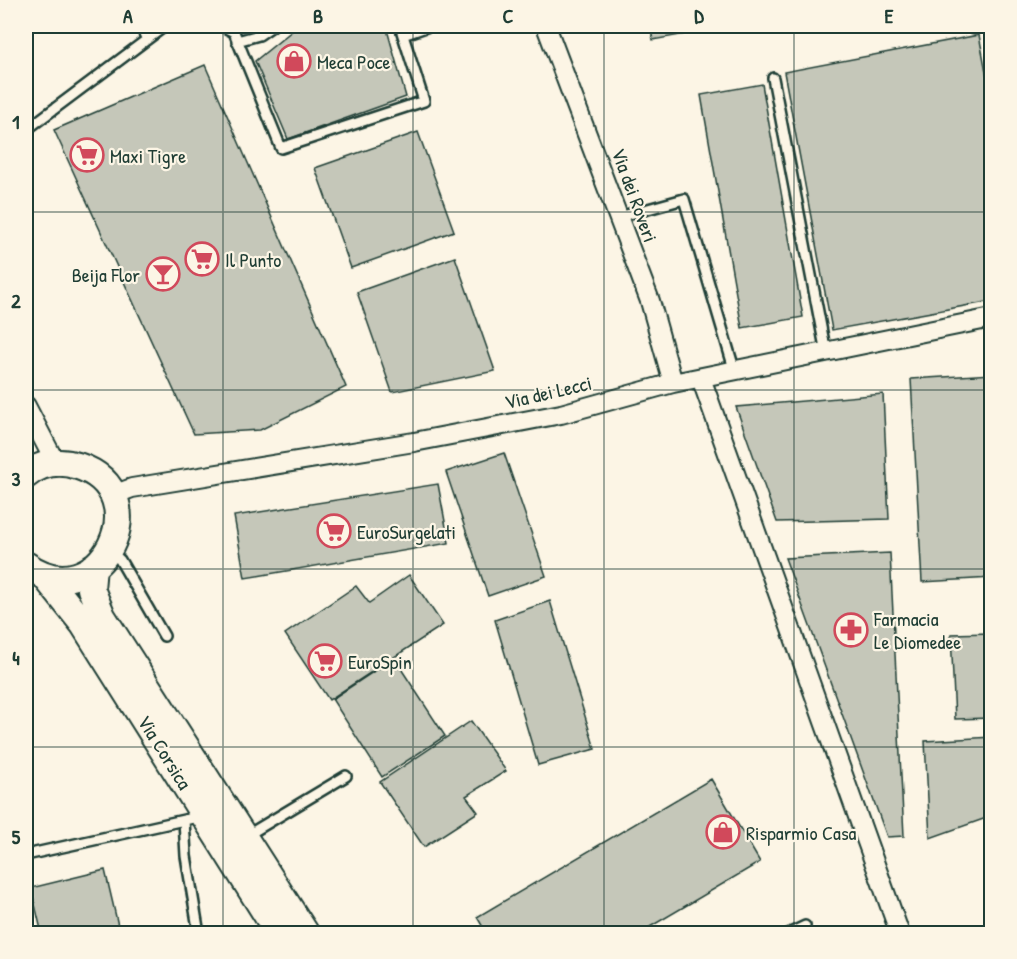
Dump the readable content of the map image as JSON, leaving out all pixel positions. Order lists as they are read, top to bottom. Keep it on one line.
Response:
{"streets":{"main road":["Via Corsica"],"street":["Via dei Roveri","Via dei Lecci"]},"crossings":[["Via dei Roveri","Via dei Lecci"],["Via dei Lecci","Via Corsica"]],"places":{"shop":["Meca Poce","Risparmio Casa"],"supermarket":["Maxi Tigre","Il Punto","EuroSurgelati","EuroSpin"],"bar":["Beija Flor"],"pharmacy":["Farmacia Le Diomedee"]},"grid":{"columns":["A","B","C","D","E"],"rows":["1","2","3","4","5"]}}
